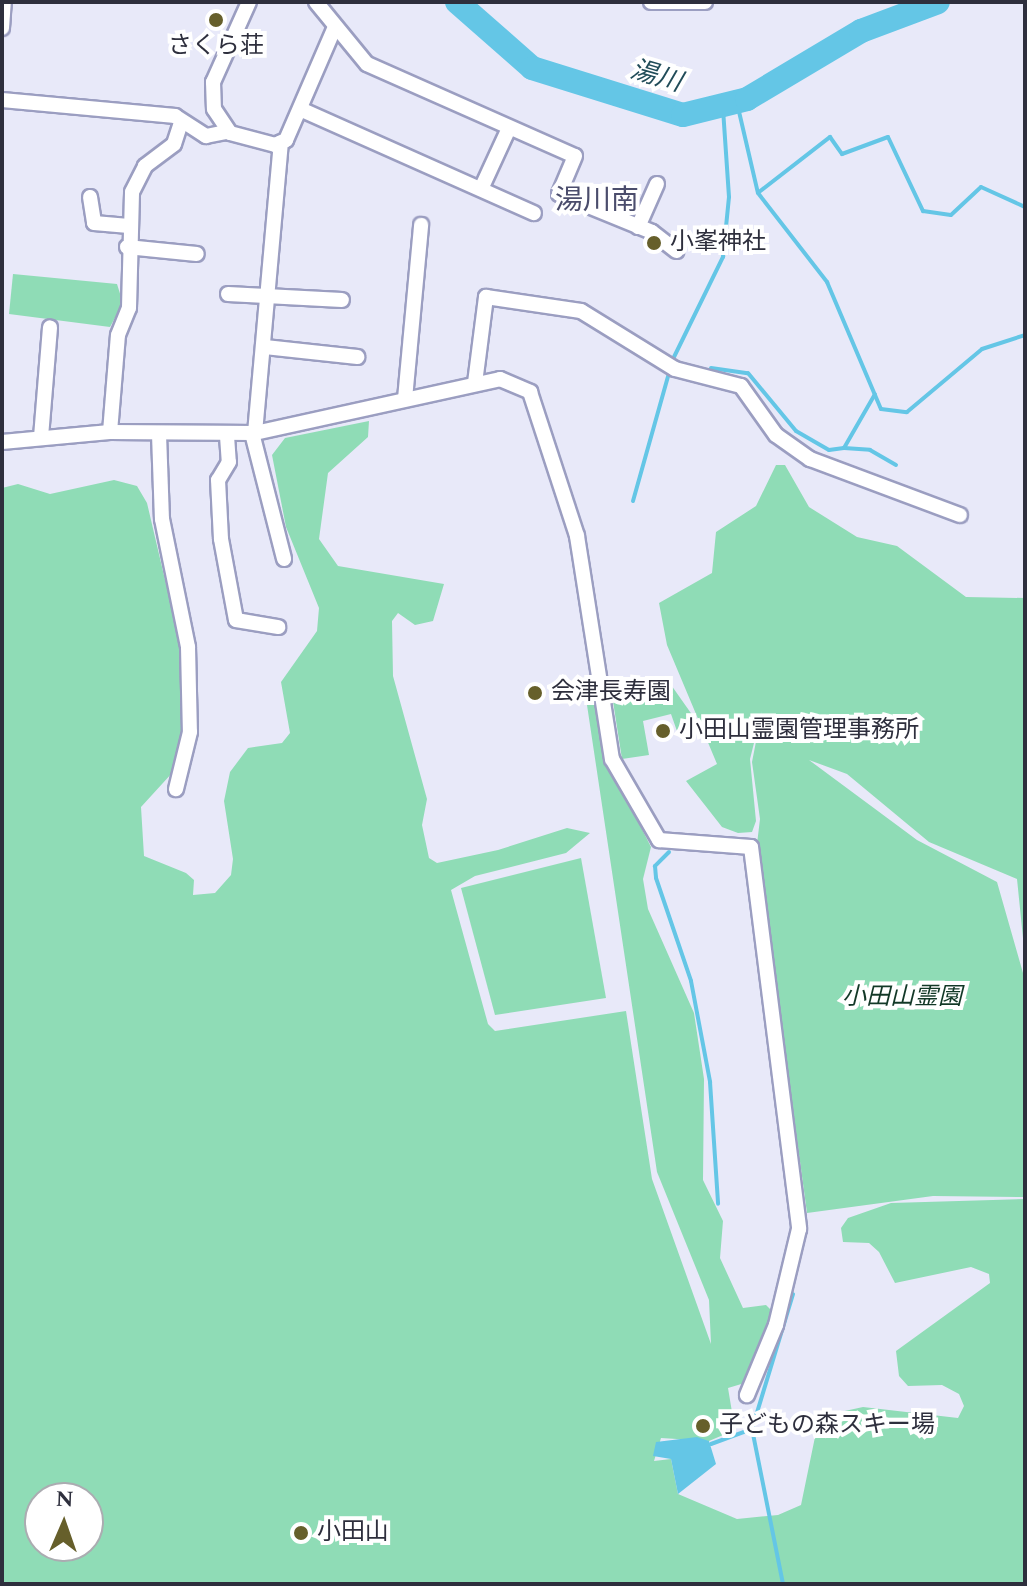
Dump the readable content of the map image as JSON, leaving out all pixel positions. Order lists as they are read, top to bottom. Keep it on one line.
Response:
{"districts":["湯川南"],"water":["湯川"],"parks":["小田山霊園"],"places":["さくら荘","小峯神社","会津長寿園","小田山霊園管理事務所","子どもの森スキー場","小田山"],"north":"top"}
